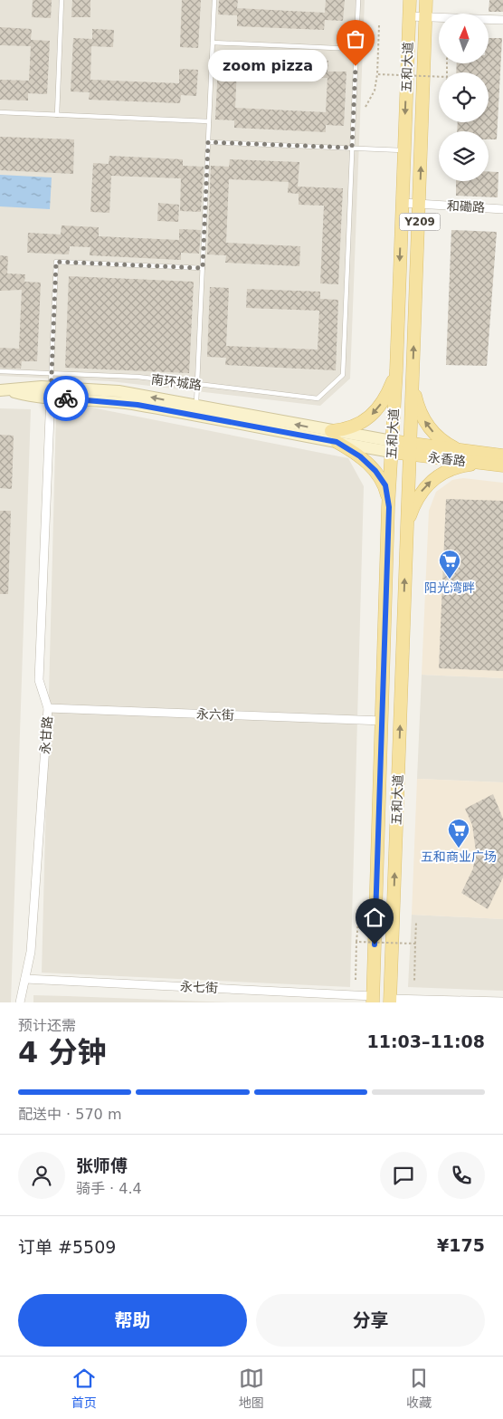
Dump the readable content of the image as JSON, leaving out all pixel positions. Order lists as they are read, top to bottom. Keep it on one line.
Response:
{"streets":{"main road":["五和大道","Y209","永香路"],"street":["和磡路","永六街","永甘路","永七街"],"lane":["南环城路"]},"crossings":[["五和大道","和磡路"],["五和大道","永香路"],["五和大道","永六街"],["五和大道","永七街"],["永六街","永甘路"],["永甘路","永七街"]],"places":{"other":["zoom pizza"],"supermarket":["阳光湾畔","五和商业广场"]},"north":"top","page":{"bubble":"zoom pizza","heading":["4 分钟","预计还需","11:03–11:08"],"panel":["张师傅","骑手 · 4.4","订单 #5509","¥175"],"bar":"配送中 · 570 m","buttons":["帮助","分享"],"tabs":["首页","地图","收藏"]}}
